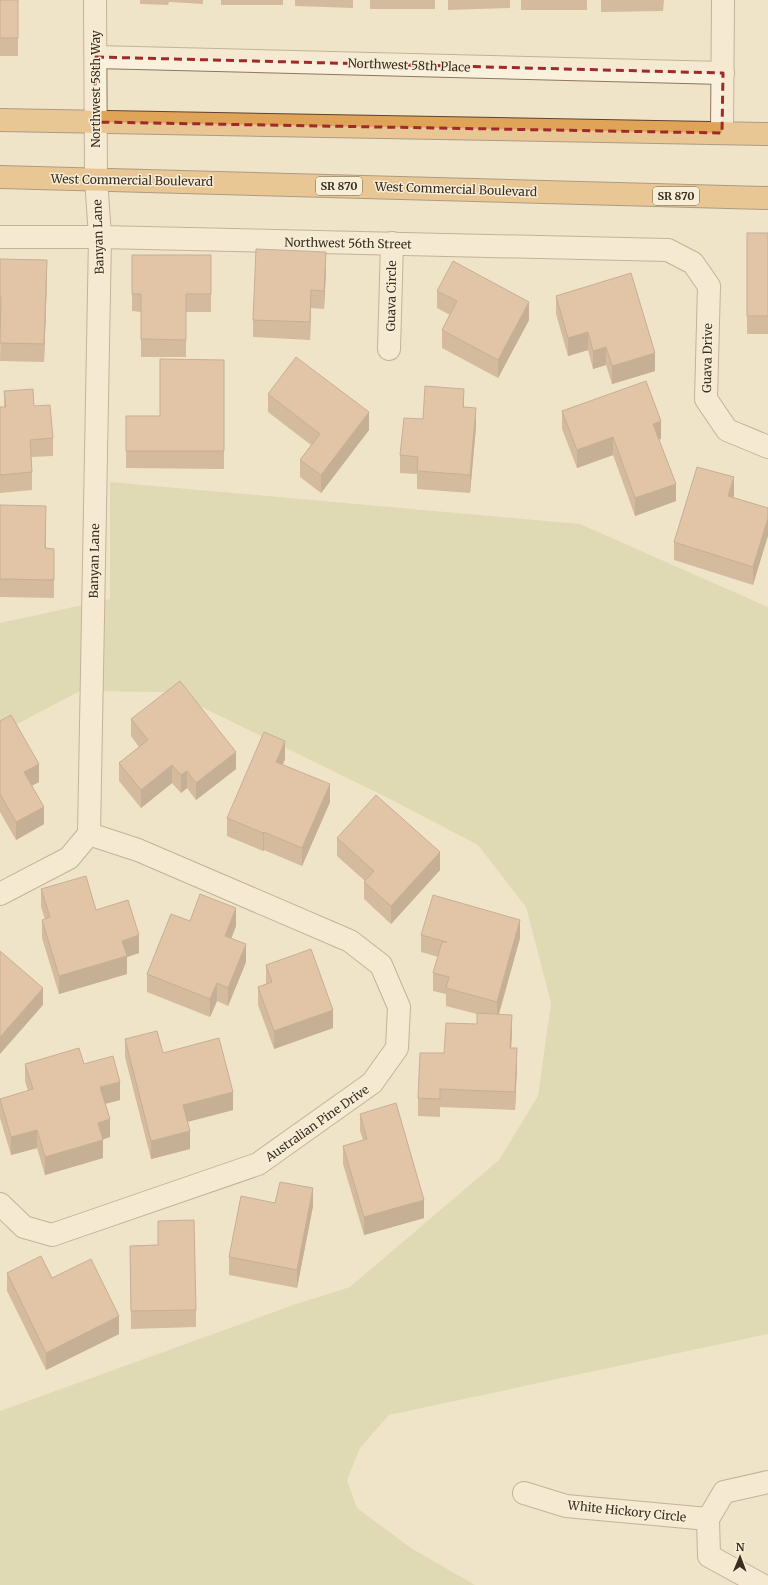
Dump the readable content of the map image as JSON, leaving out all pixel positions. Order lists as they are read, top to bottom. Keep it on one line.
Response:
{"streets":{"highway":["West Commercial Boulevard","SR 870"],"street":["Northwest 58th Place","Northwest 58th Way","Banyan Lane","Northwest 56th Street","Guava Circle","Guava Drive","Australian Pine Drive","White Hickory Circle"]},"crossings":[["Northwest 58th Place","Northwest 58th Way"],["Northwest 58th Way","West Commercial Boulevard"],["Northwest 58th Way","Banyan Lane"],["West Commercial Boulevard","Banyan Lane"],["Banyan Lane","Northwest 56th Street"],["Banyan Lane","Australian Pine Drive"],["Northwest 56th Street","Guava Circle"],["Northwest 56th Street","Guava Drive"]],"north":"top"}
